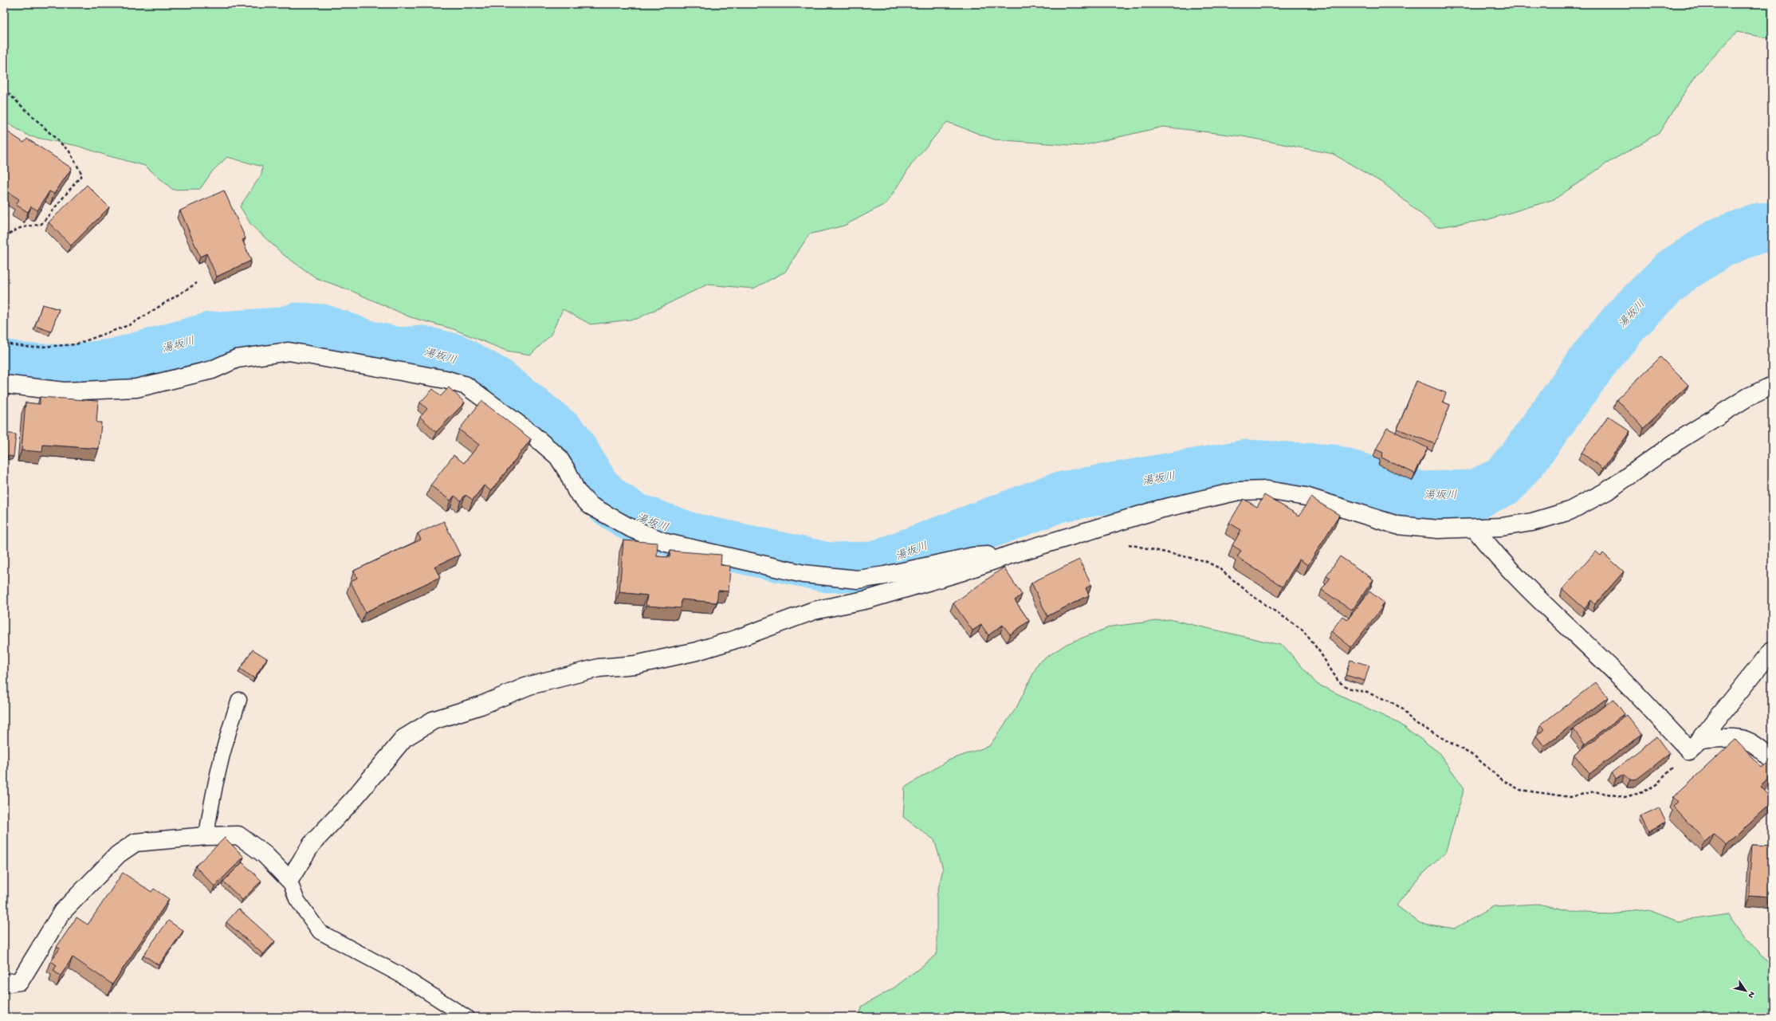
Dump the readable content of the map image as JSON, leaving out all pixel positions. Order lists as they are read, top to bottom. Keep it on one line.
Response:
{"water":["湯坂川"],"north":"bottom right"}
